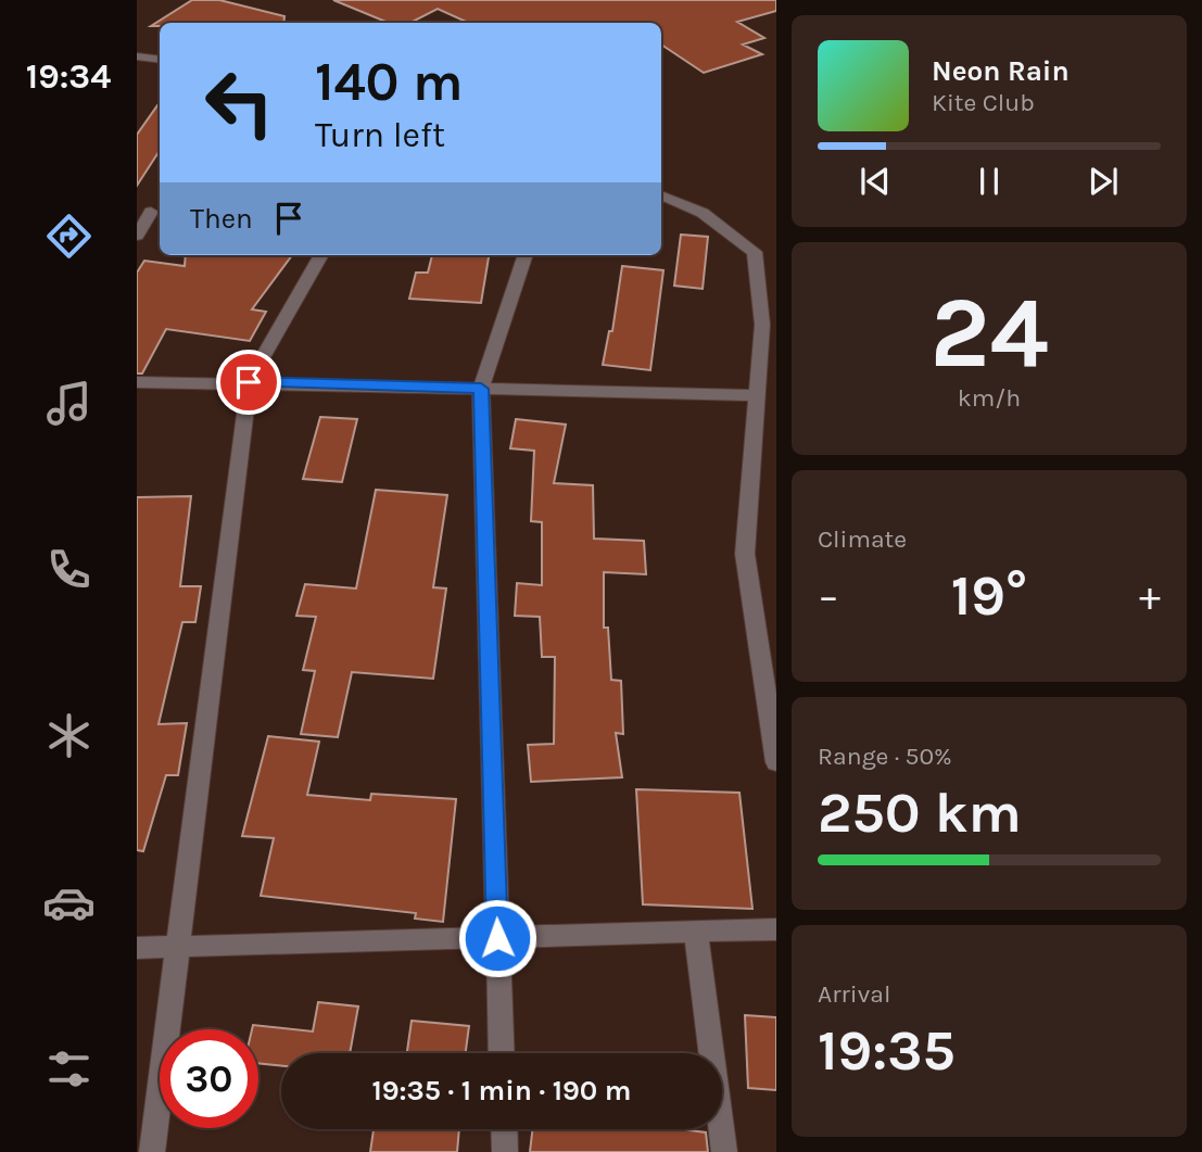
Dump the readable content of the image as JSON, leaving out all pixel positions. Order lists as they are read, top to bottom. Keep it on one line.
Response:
{"page":{"tabs":"19:34","turn":["140 m","Turn left"],"song":["Neon Rain","Kite Club"],"then":"Then","tile":[["24","km/h"],"Climate",["Range · 50%","250 km"],["Arrival","19:35"]],"heat":["−","19°","+"],"limit":"30","trip":"19:35 · 1 min · 190 m"}}
